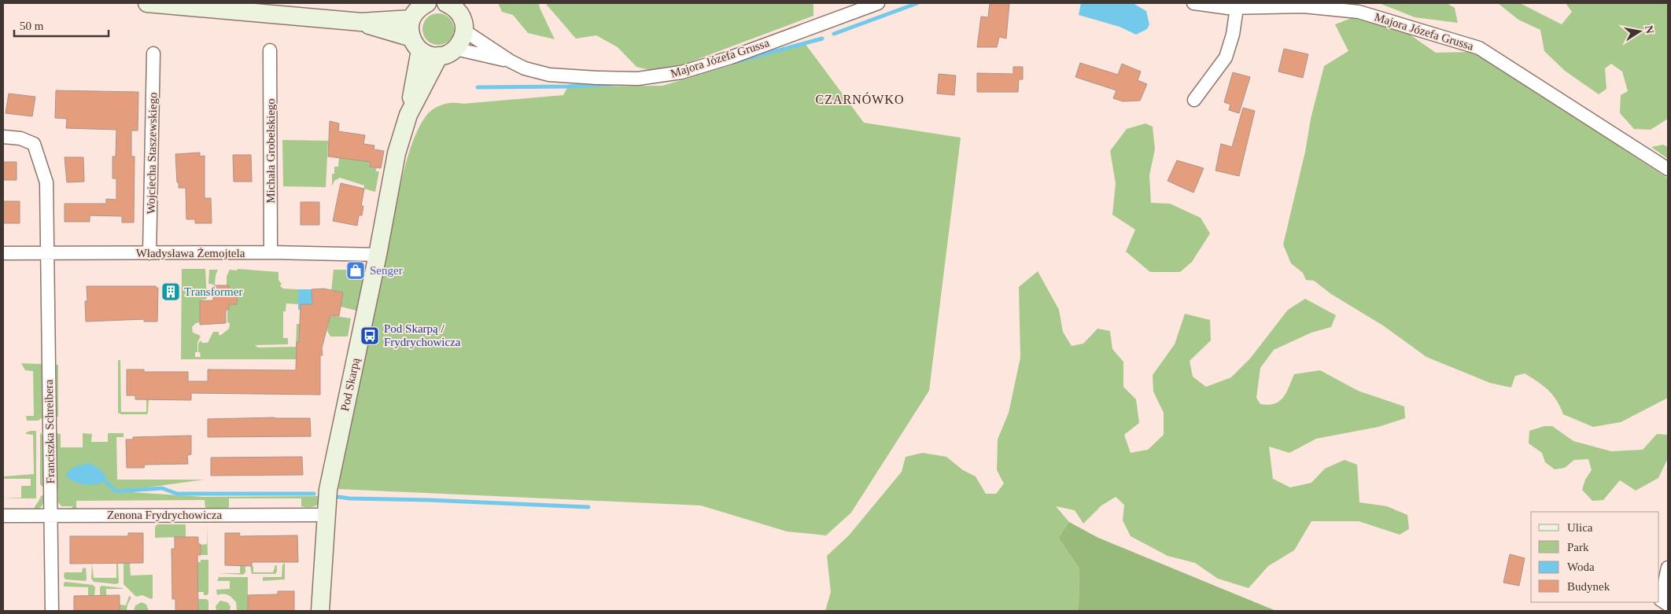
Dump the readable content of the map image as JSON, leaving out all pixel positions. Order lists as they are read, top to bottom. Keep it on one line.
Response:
{"streets":{"street":["Majora Józefa Grussa","Michała Grobelskiego","Wojciecha Staszewskiego","Władysława Żemojtela","Pod Skarpą","Franciszka Schreibera","Zenona Frydrychowicza"]},"crossings":[["Michała Grobelskiego","Władysława Żemojtela"],["Wojciecha Staszewskiego","Władysława Żemojtela"],["Władysława Żemojtela","Pod Skarpą"],["Władysława Żemojtela","Franciszka Schreibera"],["Pod Skarpą","Zenona Frydrychowicza"],["Franciszka Schreibera","Zenona Frydrychowicza"]],"districts":["CZARNÓWKO"],"places":{"shop":["Senger"],"building":["Transformer"],"bus stop":["Pod Skarpą / Frydrychowicza"]},"legend":["Ulica","Park","Woda","Budynek"],"scale_bar":"50 m","north":"right"}
